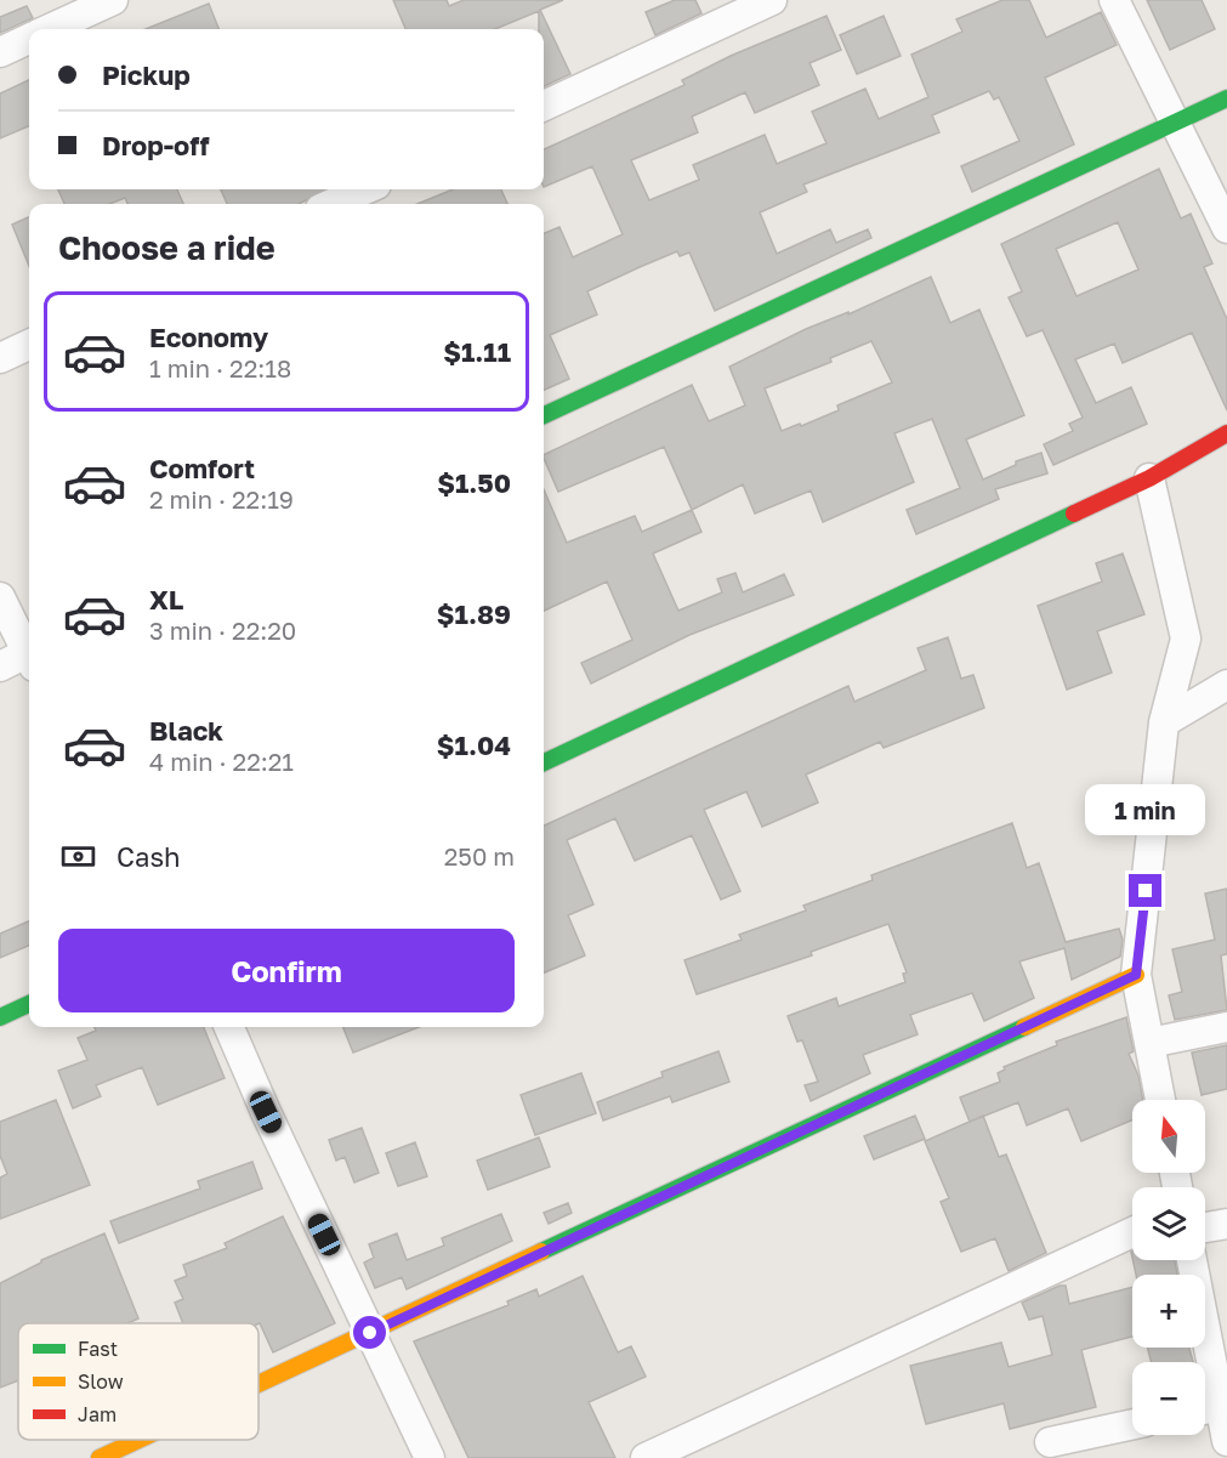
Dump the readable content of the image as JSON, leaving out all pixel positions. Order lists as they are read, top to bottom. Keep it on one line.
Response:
{"legend":["Fast","Slow","Jam"],"north":"top","page":{"banner":["Pickup","Drop-off"],"heading":"Choose a ride","list":[{"name":"Economy","note":"1 min · 22:18","value":"$1.11"},{"name":"Comfort","note":"2 min · 22:19","value":"$1.50"},{"name":"XL","note":"3 min · 22:20","value":"$1.89"},{"name":"Black","note":"4 min · 22:21","value":"$1.04"}],"bubble":"1 min","pay":["Cash","250 m"],"buttons":"Confirm","map_buttons":["+","−"]}}
